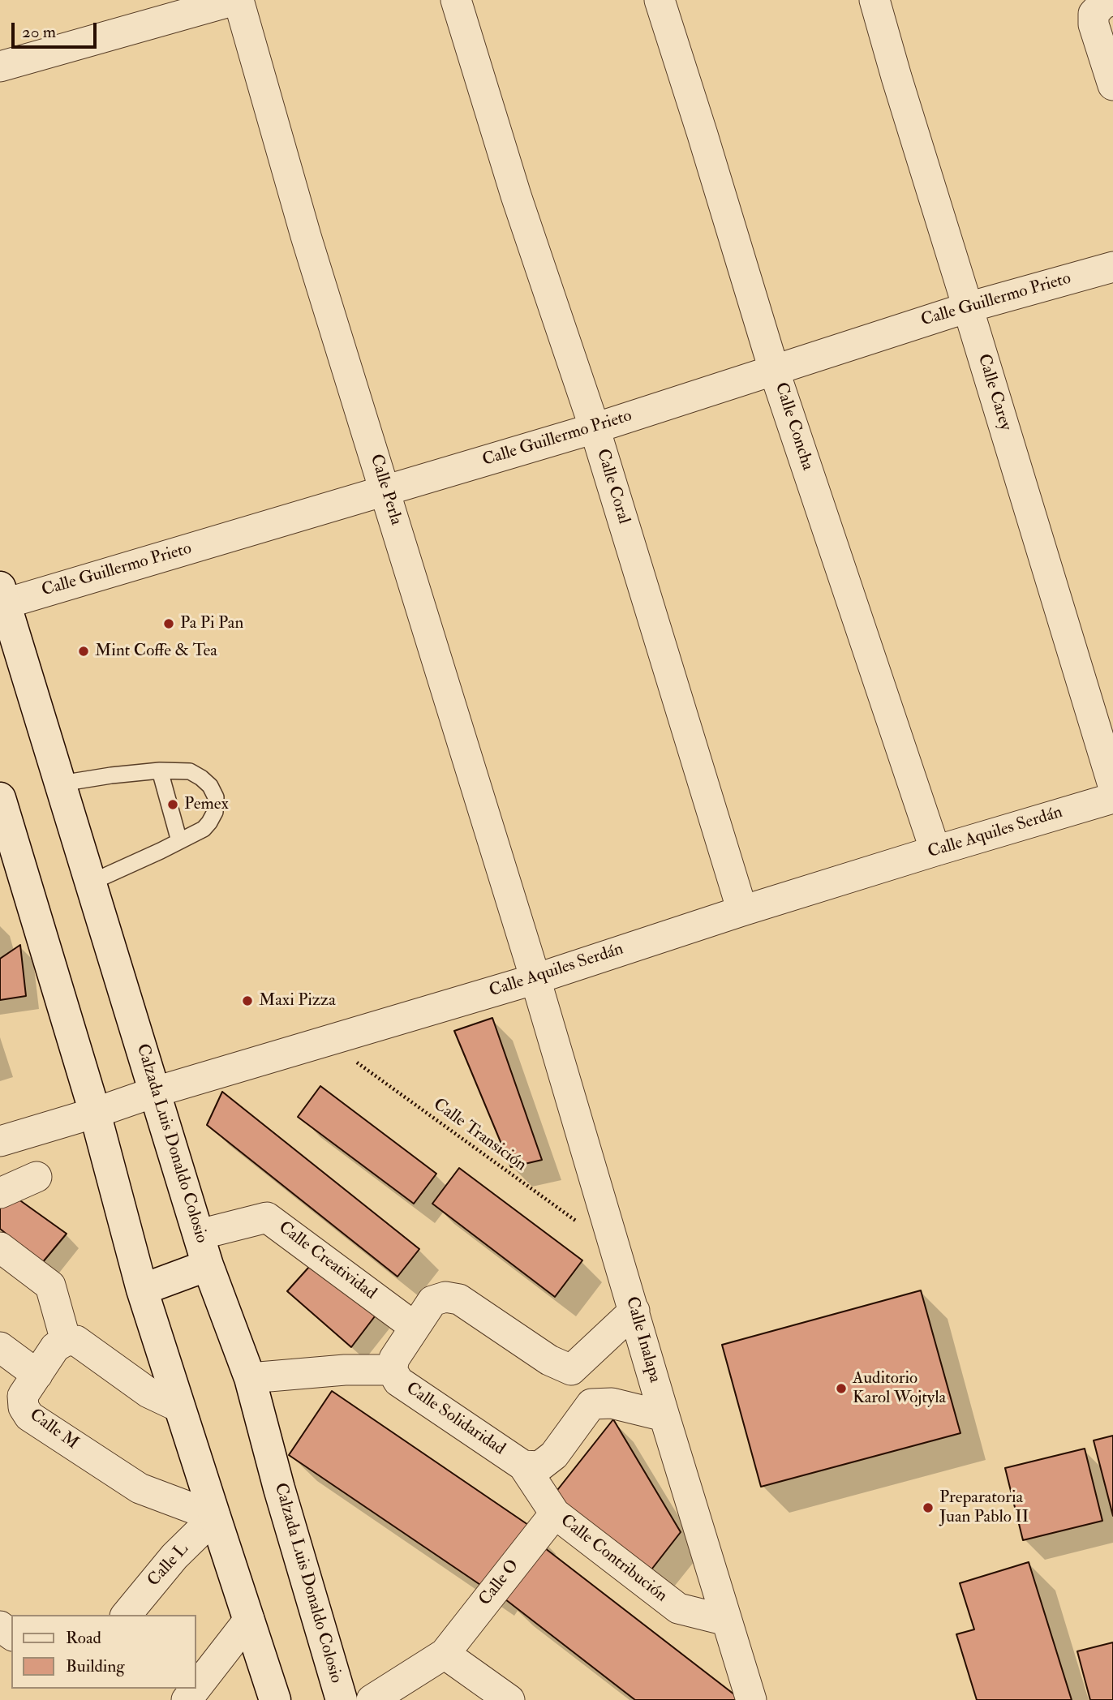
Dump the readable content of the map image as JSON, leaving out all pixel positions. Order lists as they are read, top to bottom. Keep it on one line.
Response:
{"streets":{"main road":["Calzada Luis Donaldo Colosio"],"street":["Calle Guillermo Prieto","Calle Carey","Calle Concha","Calle Coral","Calle Perla","Calle Aquiles Serdán","Calle Creatividad","Calle Inalapa","Calle Solidaridad","Calle M","Calle Contribución","Calle L","Calle O"],"path":["Calle Transición"]},"crossings":[["Calle Guillermo Prieto","Calle Carey"],["Calle Guillermo Prieto","Calle Concha"],["Calle Guillermo Prieto","Calle Coral"],["Calle Guillermo Prieto","Calle Perla"],["Calle Guillermo Prieto","Calzada Luis Donaldo Colosio"],["Calle Concha","Calle Aquiles Serdán"],["Calle Coral","Calle Aquiles Serdán"],["Calle Perla","Calle Aquiles Serdán"],["Calle Perla","Calle Inalapa"],["Calle Aquiles Serdán","Calle Transición"],["Calle Aquiles Serdán","Calzada Luis Donaldo Colosio"],["Calle Aquiles Serdán","Calle Inalapa"],["Calzada Luis Donaldo Colosio","Calle Creatividad"],["Calle Inalapa","Calle Contribución"],["Calle Solidaridad","Calle Contribución"],["Calle M","Calle L"],["Calle Contribución","Calle O"]],"places":["Pa Pi Pan","Mint Coffe & Tea","Pemex","Maxi Pizza","Auditorio Karol Wojtyla","Preparatoria Juan Pablo II"],"legend":["Road","Building"],"scale_bar":"20 m"}
